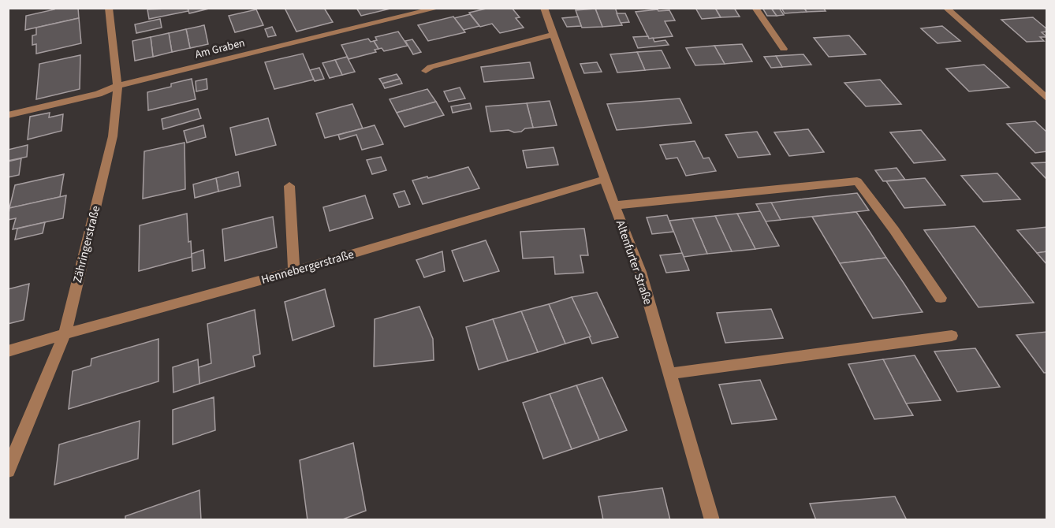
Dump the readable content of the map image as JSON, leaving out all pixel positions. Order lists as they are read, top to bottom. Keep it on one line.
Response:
{"streets":{"street":["Am Graben","Zähringerstraße","Altenfurter Straße","Hennebergerstraße"]},"crossings":[["Am Graben","Zähringerstraße"],["Zähringerstraße","Hennebergerstraße"],["Altenfurter Straße","Hennebergerstraße"]]}
